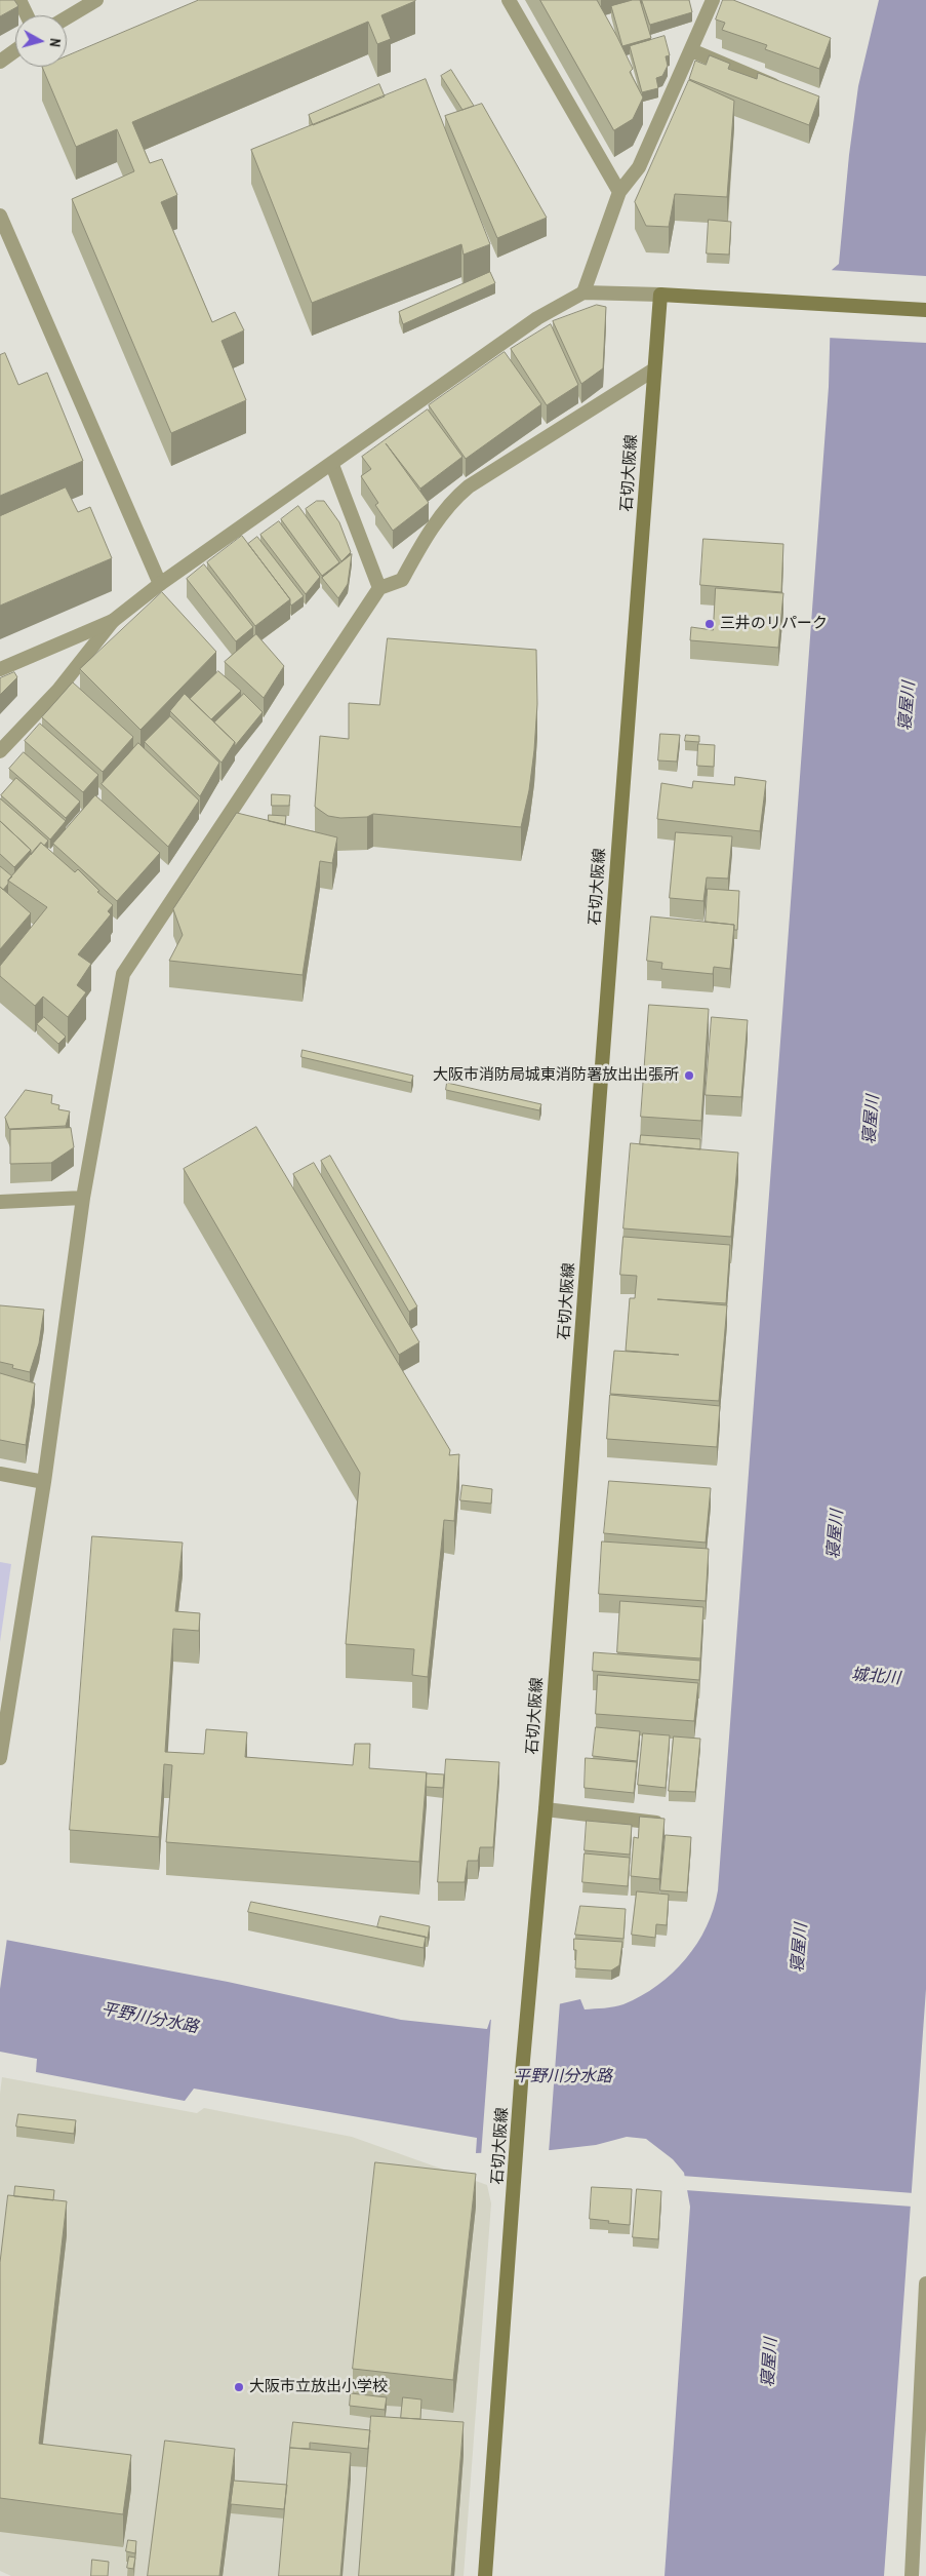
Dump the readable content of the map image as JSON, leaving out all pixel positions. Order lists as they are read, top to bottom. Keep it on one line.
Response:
{"streets":{"main road":["石切大阪線"]},"water":["寝屋川","城北川","平野川分水路"],"places":["三井のリパーク","大阪市消防局城東消防署放出出張所","大阪市立放出小学校"],"north":"right"}
